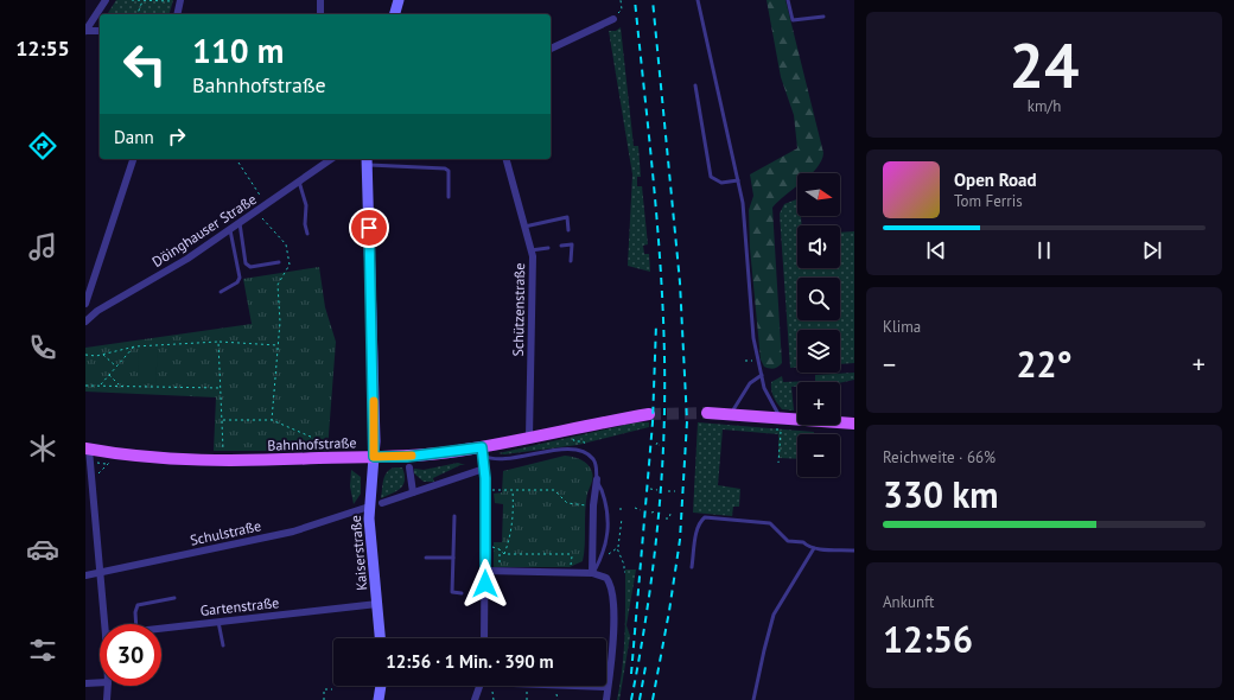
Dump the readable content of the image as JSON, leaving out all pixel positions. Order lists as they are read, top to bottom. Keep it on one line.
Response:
{"streets":{"main road":["Bahnhofstraße","Kaiserstraße"],"street":["Döinghauser Straße","Schützenstraße","Schulstraße","Gartenstraße"]},"crossings":[["Schützenstraße","Bahnhofstraße"],["Bahnhofstraße","Kaiserstraße"],["Schulstraße","Kaiserstraße"],["Kaiserstraße","Gartenstraße"]],"north":"right","page":{"tabs":"12:55","tile":[["24","km/h"],"Klima",["Reichweite · 66%","330 km"],["Ankunft","12:56"]],"turn":["110 m","Bahnhofstraße"],"then":"Dann","song":["Open Road","Tom Ferris"],"map_buttons":["+","−"],"heat":["−","22°","+"],"limit":"30","trip":"12:56 · 1 Min. · 390 m"}}
